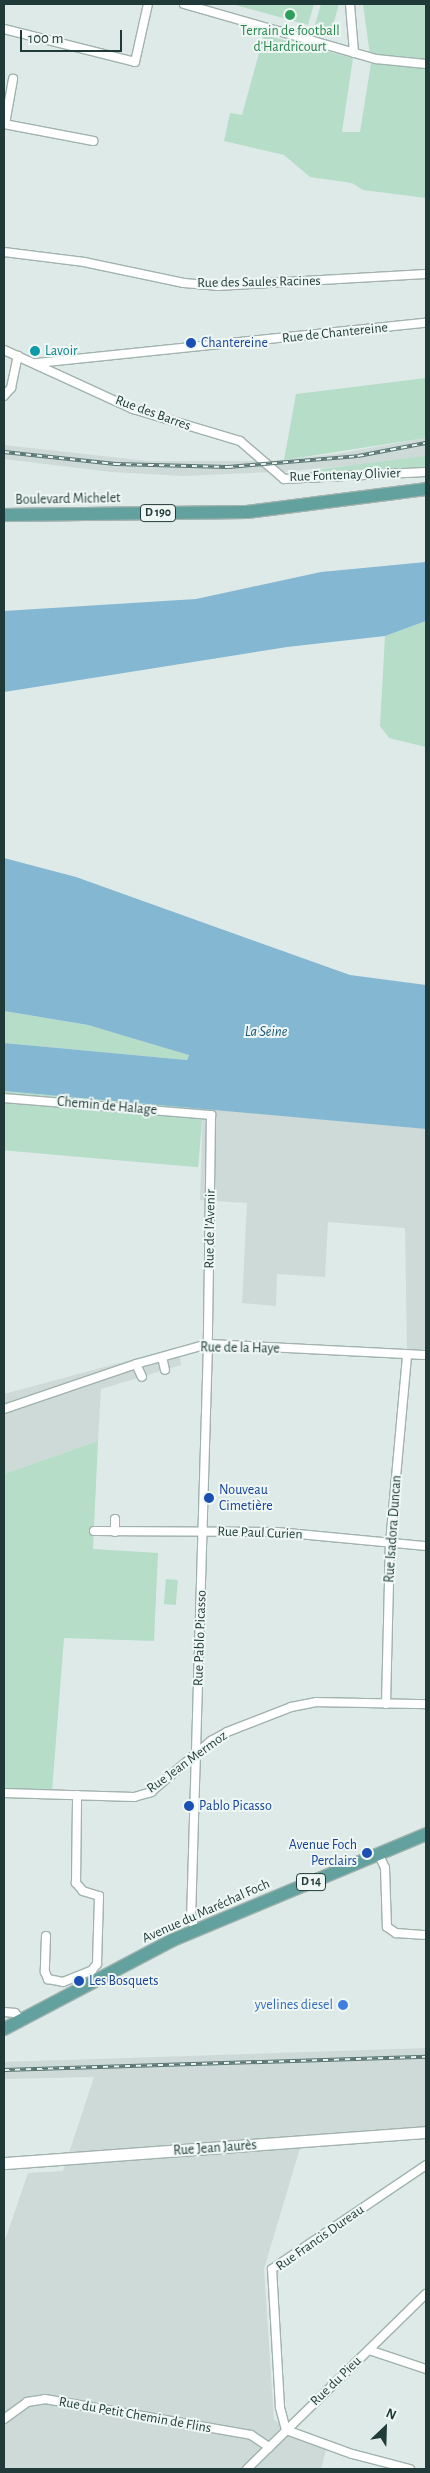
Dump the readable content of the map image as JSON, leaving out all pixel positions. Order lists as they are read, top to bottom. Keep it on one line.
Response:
{"streets":{"main road":["Boulevard Michelet","D 190","D 14","Avenue du Maréchal Foch","Rue Jean Jaurès"],"street":["Rue des Saules Racines","Rue de Chantereine","Rue des Barres","Rue Fontenay Olivier","Chemin de Halage","Rue de l'Avenir","Rue de la Haye","Rue Isadora Duncan","Rue Paul Curien","Rue Pablo Picasso","Rue Jean Mermoz","Rue Francis Dureau","Rue du Pieu","Rue du Petit Chemin de Flins"]},"crossings":[["Rue de Chantereine","Rue des Barres"],["Rue des Barres","Rue Fontenay Olivier"],["Chemin de Halage","Rue de l'Avenir"],["Rue de l'Avenir","Rue de la Haye"],["Rue de l'Avenir","Rue Pablo Picasso"],["Rue de la Haye","Rue Isadora Duncan"],["Rue de la Haye","Rue Pablo Picasso"],["Rue Isadora Duncan","Rue Paul Curien"],["Rue Isadora Duncan","Rue Jean Mermoz"],["Rue Paul Curien","Rue Pablo Picasso"],["Rue Pablo Picasso","Rue Jean Mermoz"],["Rue Pablo Picasso","Avenue du Maréchal Foch"],["Rue Francis Dureau","Rue du Pieu"],["Rue du Pieu","Rue du Petit Chemin de Flins"]],"water":["La Seine"],"places":["Terrain de football d'Hardricourt","Chantereine","Lavoir","Nouveau Cimetière","Pablo Picasso","Avenue Foch Perclairs","Les Bosquets","yvelines diesel"],"scale_bar":"100 m","north":"top right"}
